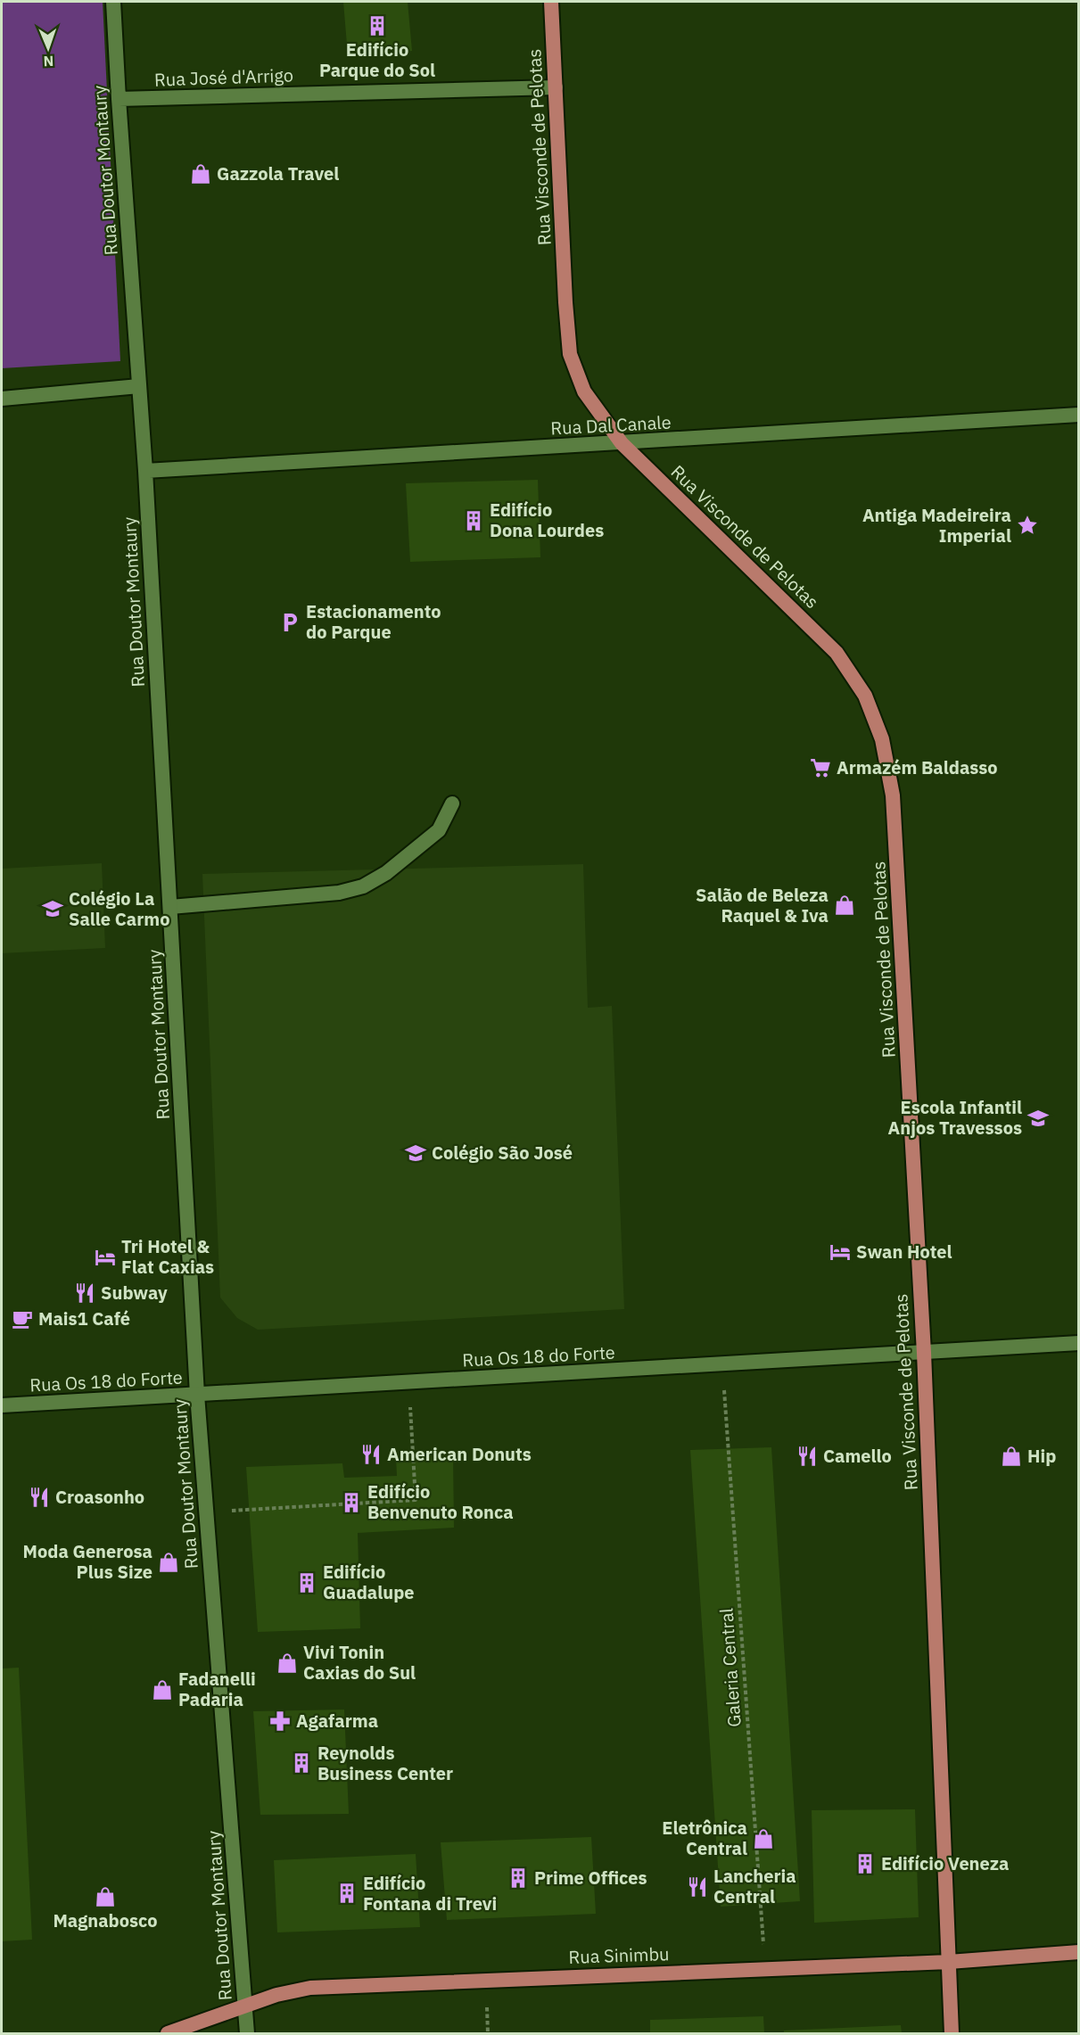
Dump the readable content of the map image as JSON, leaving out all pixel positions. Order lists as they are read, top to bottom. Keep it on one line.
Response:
{"streets":{"main road":["Rua Visconde de Pelotas","Rua Sinimbu"],"street":["Rua José d'Arrigo","Rua Doutor Montaury","Rua Dal Canale","Rua Os 18 do Forte"],"path":["Galeria Central"]},"crossings":[["Rua José d'Arrigo","Rua Visconde de Pelotas"],["Rua José d'Arrigo","Rua Doutor Montaury"],["Rua Visconde de Pelotas","Rua Dal Canale"],["Rua Visconde de Pelotas","Rua Os 18 do Forte"],["Rua Visconde de Pelotas","Rua Sinimbu"],["Rua Doutor Montaury","Rua Dal Canale"],["Rua Doutor Montaury","Rua Os 18 do Forte"],["Rua Doutor Montaury","Rua Sinimbu"],["Rua Os 18 do Forte","Galeria Central"],["Galeria Central","Rua Sinimbu"]],"places":{"building":["Edifício Parque do Sol","Edifício Dona Lourdes","Edifício Benvenuto Ronca","Edifício Guadalupe","Reynolds Business Center","Edifício Veneza","Prime Offices","Edifício Fontana di Trevi"],"shop":["Gazzola Travel","Salão de Beleza Raquel & Iva","Hip","Moda Generosa Plus Size","Vivi Tonin Caxias do Sul","Fadanelli Padaria","Eletrônica Central","Magnabosco"],"place":["Antiga Madeireira Imperial"],"parking":["Estacionamento do Parque"],"supermarket":["Armazém Baldasso"],"school or university":["Colégio La Salle Carmo","Escola Infantil Anjos Travessos","Colégio São José"],"hotel":["Swan Hotel","Tri Hotel & Flat Caxias"],"restaurant":["Subway","American Donuts","Camello","Croasonho","Lancheria Central"],"cafe":["Mais1 Café"],"pharmacy":["Agafarma"]},"north":"bottom"}
